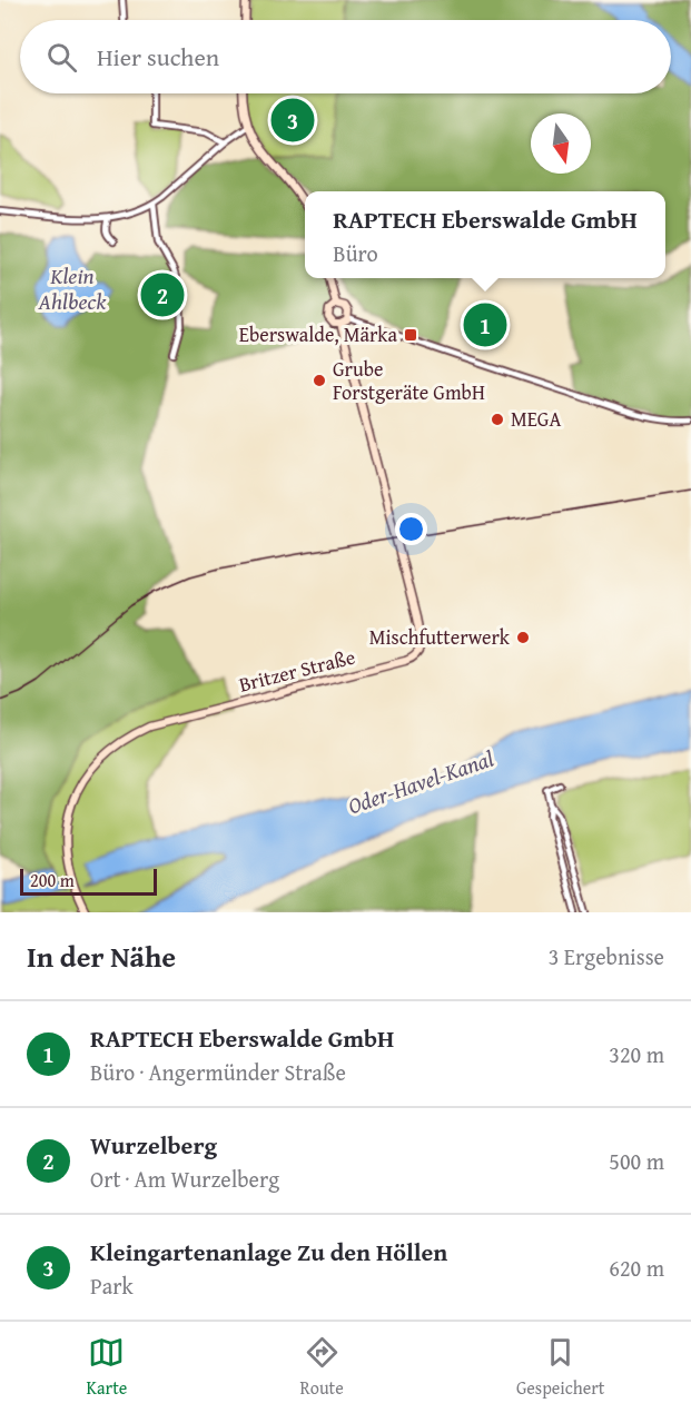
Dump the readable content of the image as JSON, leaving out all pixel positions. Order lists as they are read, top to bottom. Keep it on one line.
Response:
{"streets":{"main road":["Britzer Straße"]},"water":["Klein Ahlbeck","Oder-Havel-Kanal"],"places":{"transit":["Eberswalde, Märka"],"other":["Grube Forstgeräte GmbH","MEGA","Mischfutterwerk"]},"scale_bar":"200 m","north":"bottom","page":{"search":"Hier suchen","pins":["3","2","1"],"popup":["RAPTECH Eberswalde GmbH","Büro"],"scale":"200 m","heading":["In der Nähe","3 Ergebnisse"],"list":[{"mark":"1","name":"RAPTECH Eberswalde GmbH","note":"Büro · Angermünder Straße","value":"320 m"},{"mark":"2","name":"Wurzelberg","note":"Ort · Am Wurzelberg","value":"500 m"},{"mark":"3","name":"Kleingartenanlage Zu den Höllen","note":"Park","value":"620 m"}],"nav":["Karte","Route","Gespeichert"]}}
